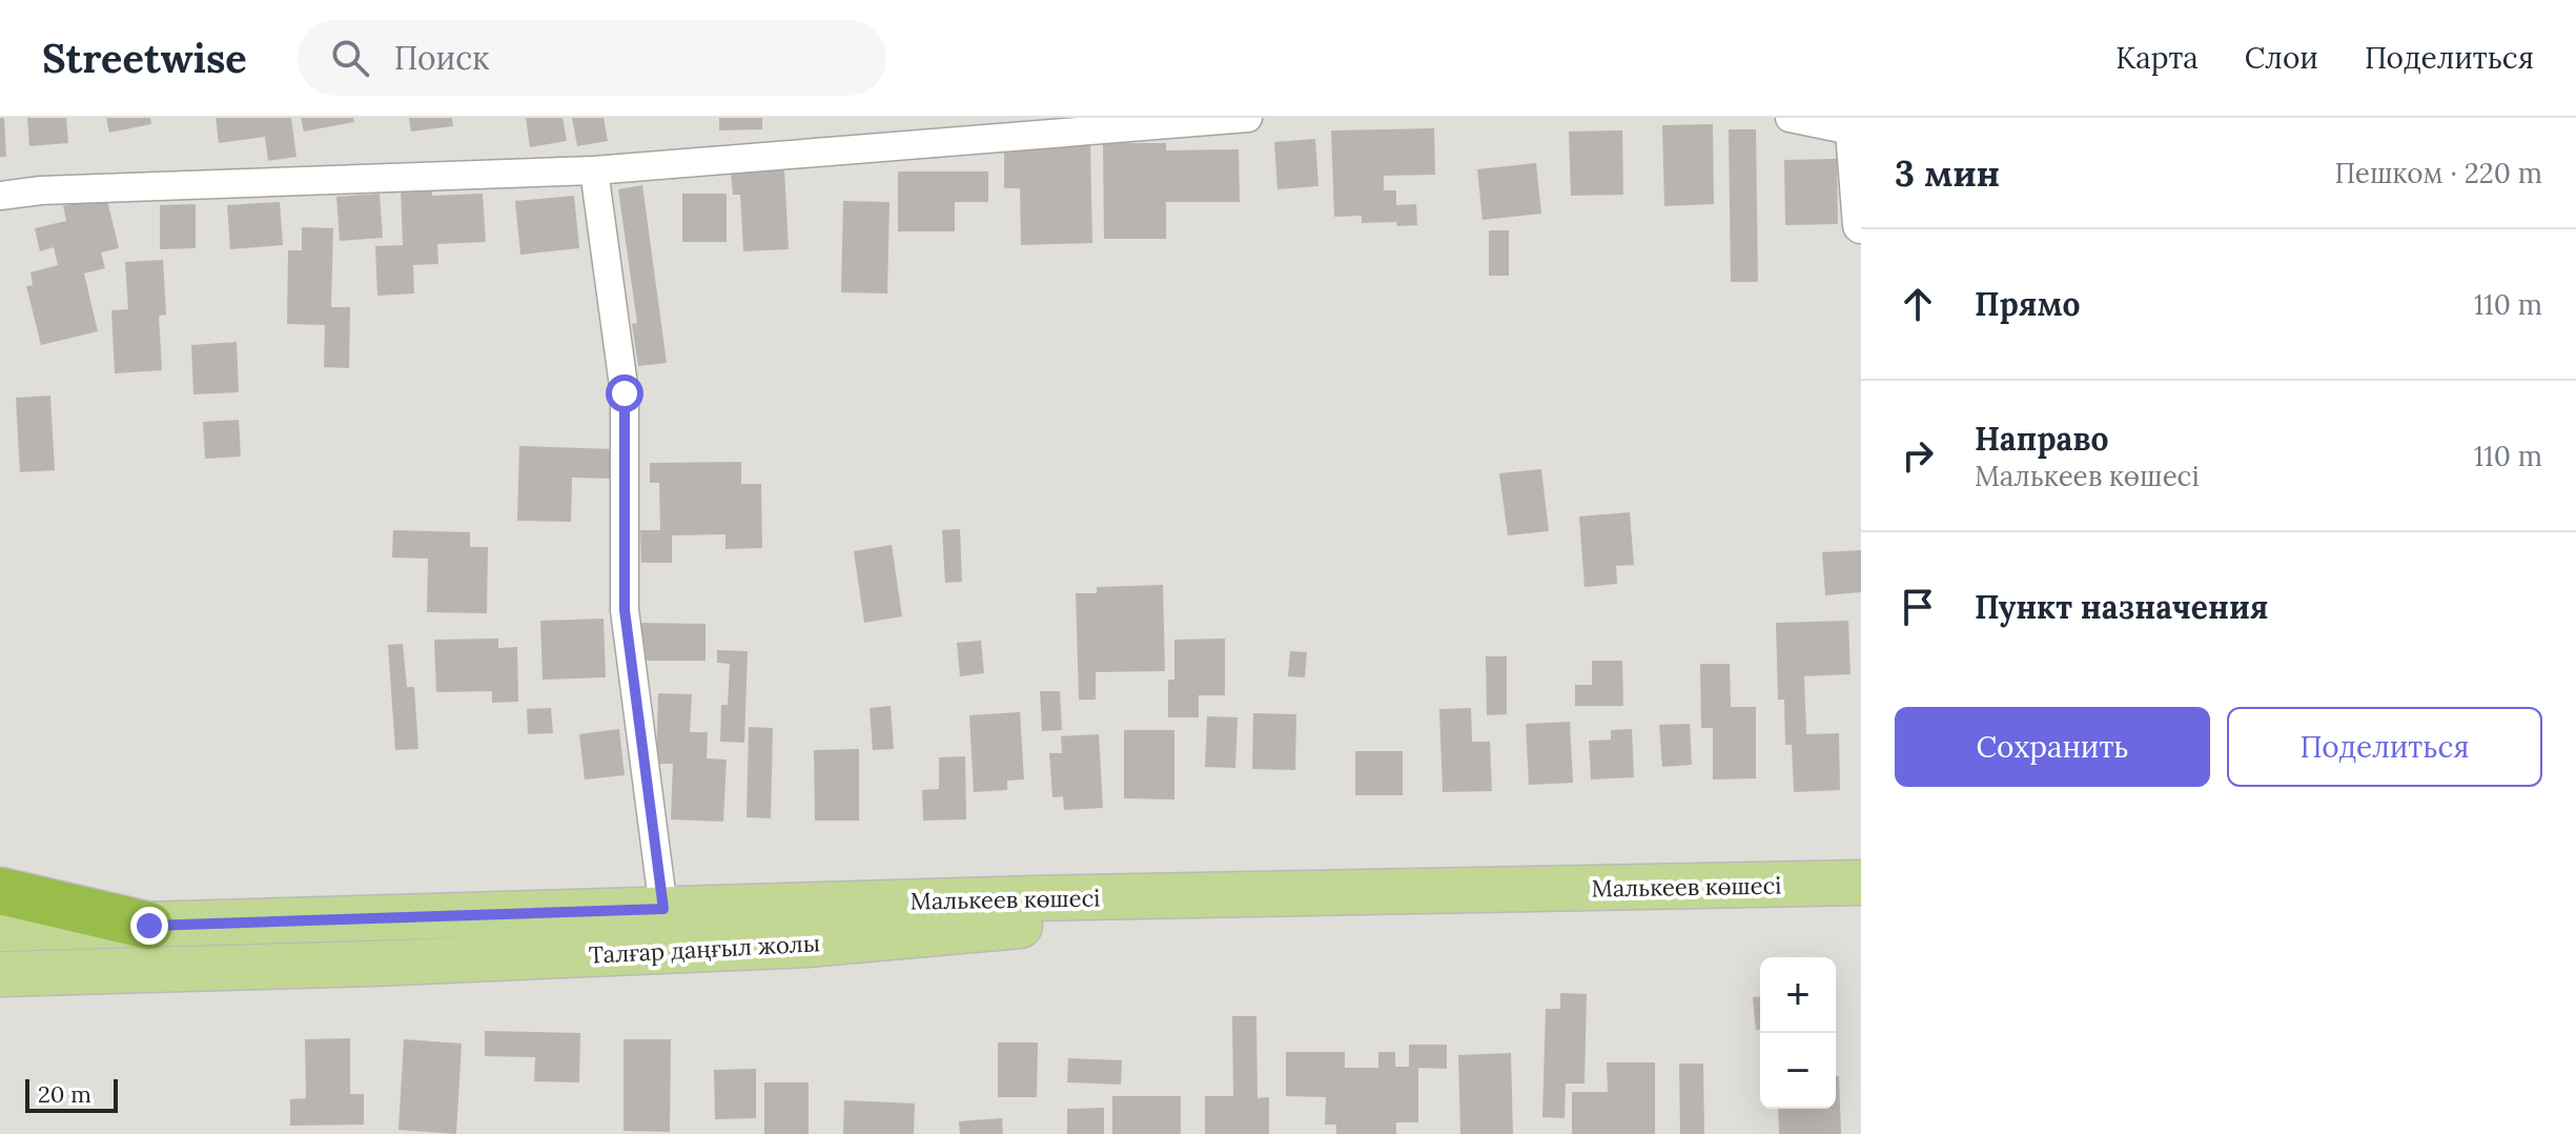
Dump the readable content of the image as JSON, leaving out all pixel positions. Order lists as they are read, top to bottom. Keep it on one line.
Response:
{"streets":{"main road":["Малькеев көшесі","Талғар даңғыл жолы"]},"crossings":[["Малькеев көшесі","Талғар даңғыл жолы"]],"scale_bar":"20 m","page":{"header":"Streetwise","search":"Поиск","nav":["Карта","Слои","Поделиться"],"heading":["3 мин","Пешком · 220 m"],"list":[["Прямо","110 m"],["Направо","Малькеев көшесі","110 m"],"Пункт назначения"],"buttons":["Сохранить","Поделиться"],"map_buttons":["+","−"],"scale":"20 m"}}
